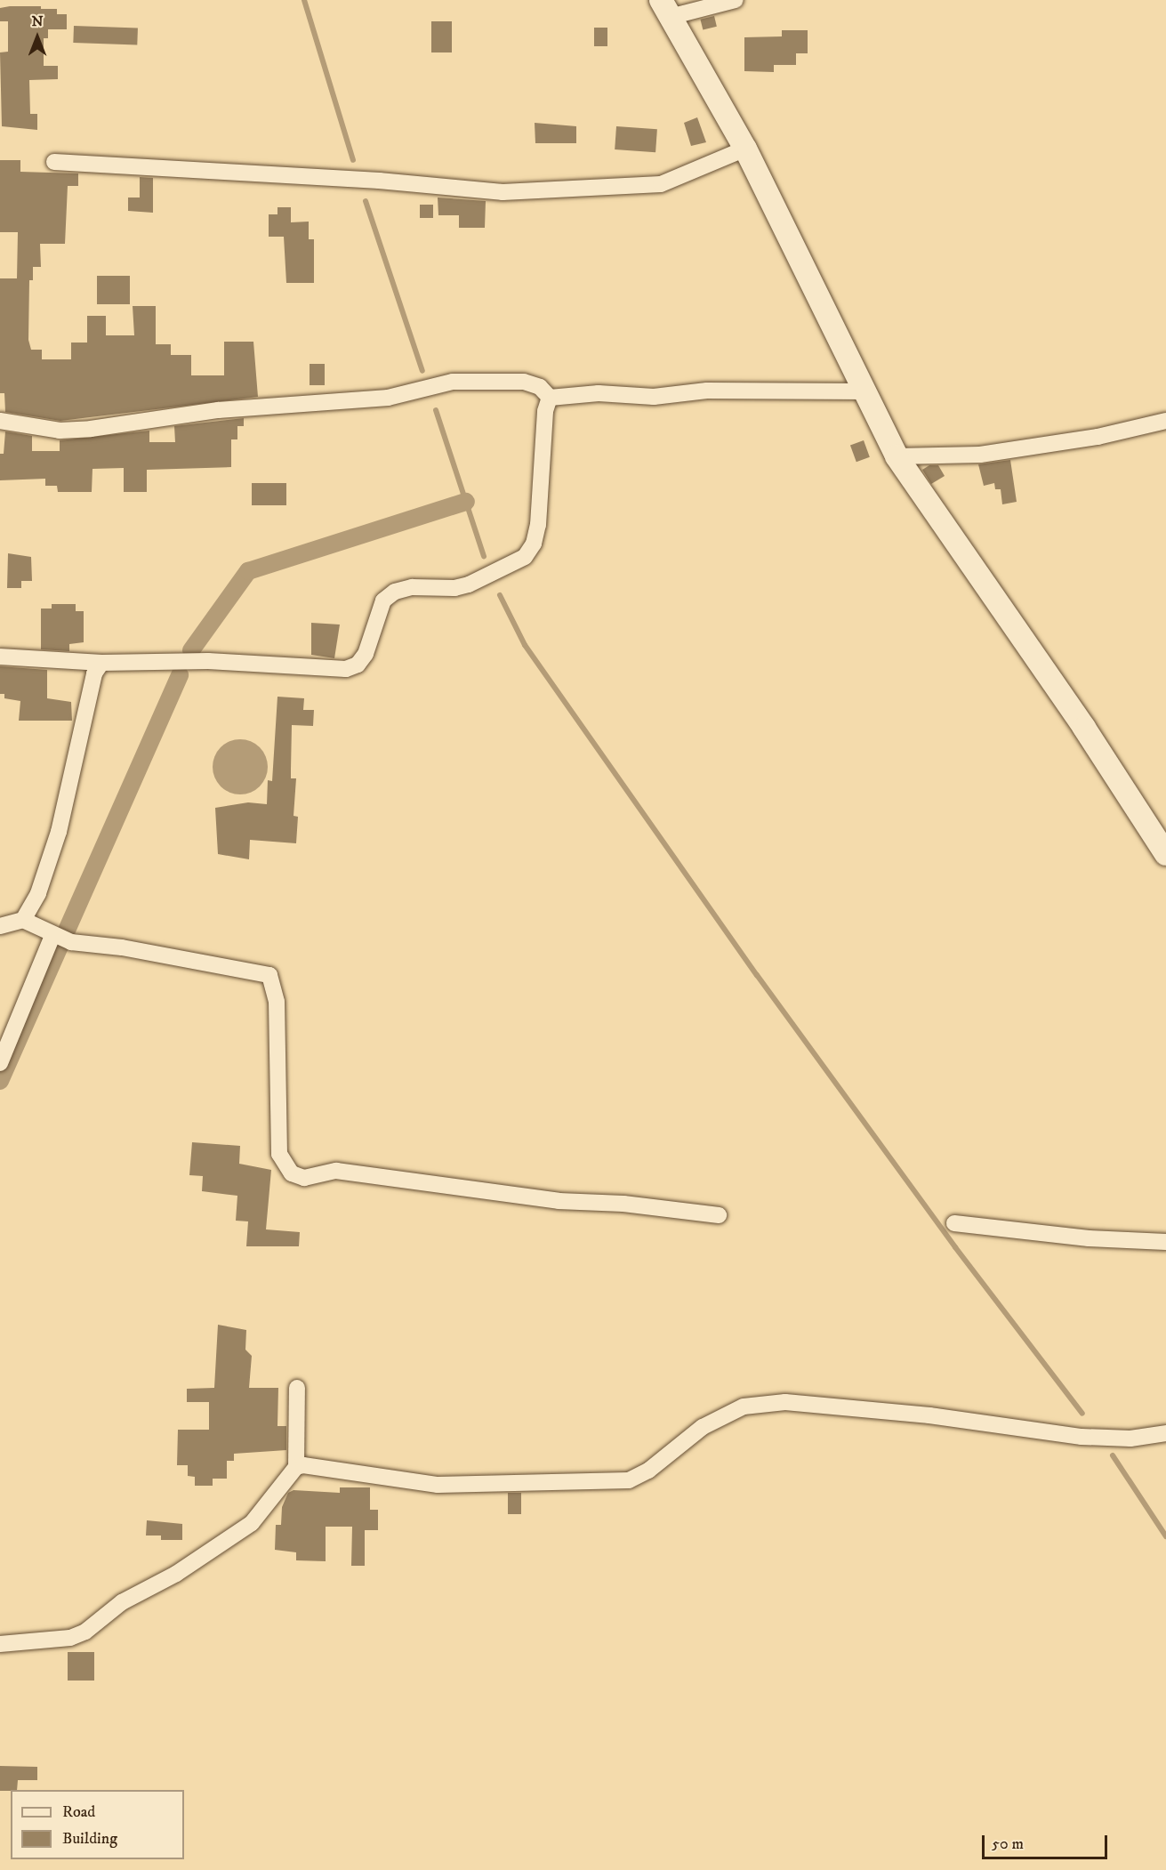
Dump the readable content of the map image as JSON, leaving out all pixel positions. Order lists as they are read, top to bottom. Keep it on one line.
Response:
{"legend":["Road","Building"],"scale_bar":"50 m","north":"top"}
